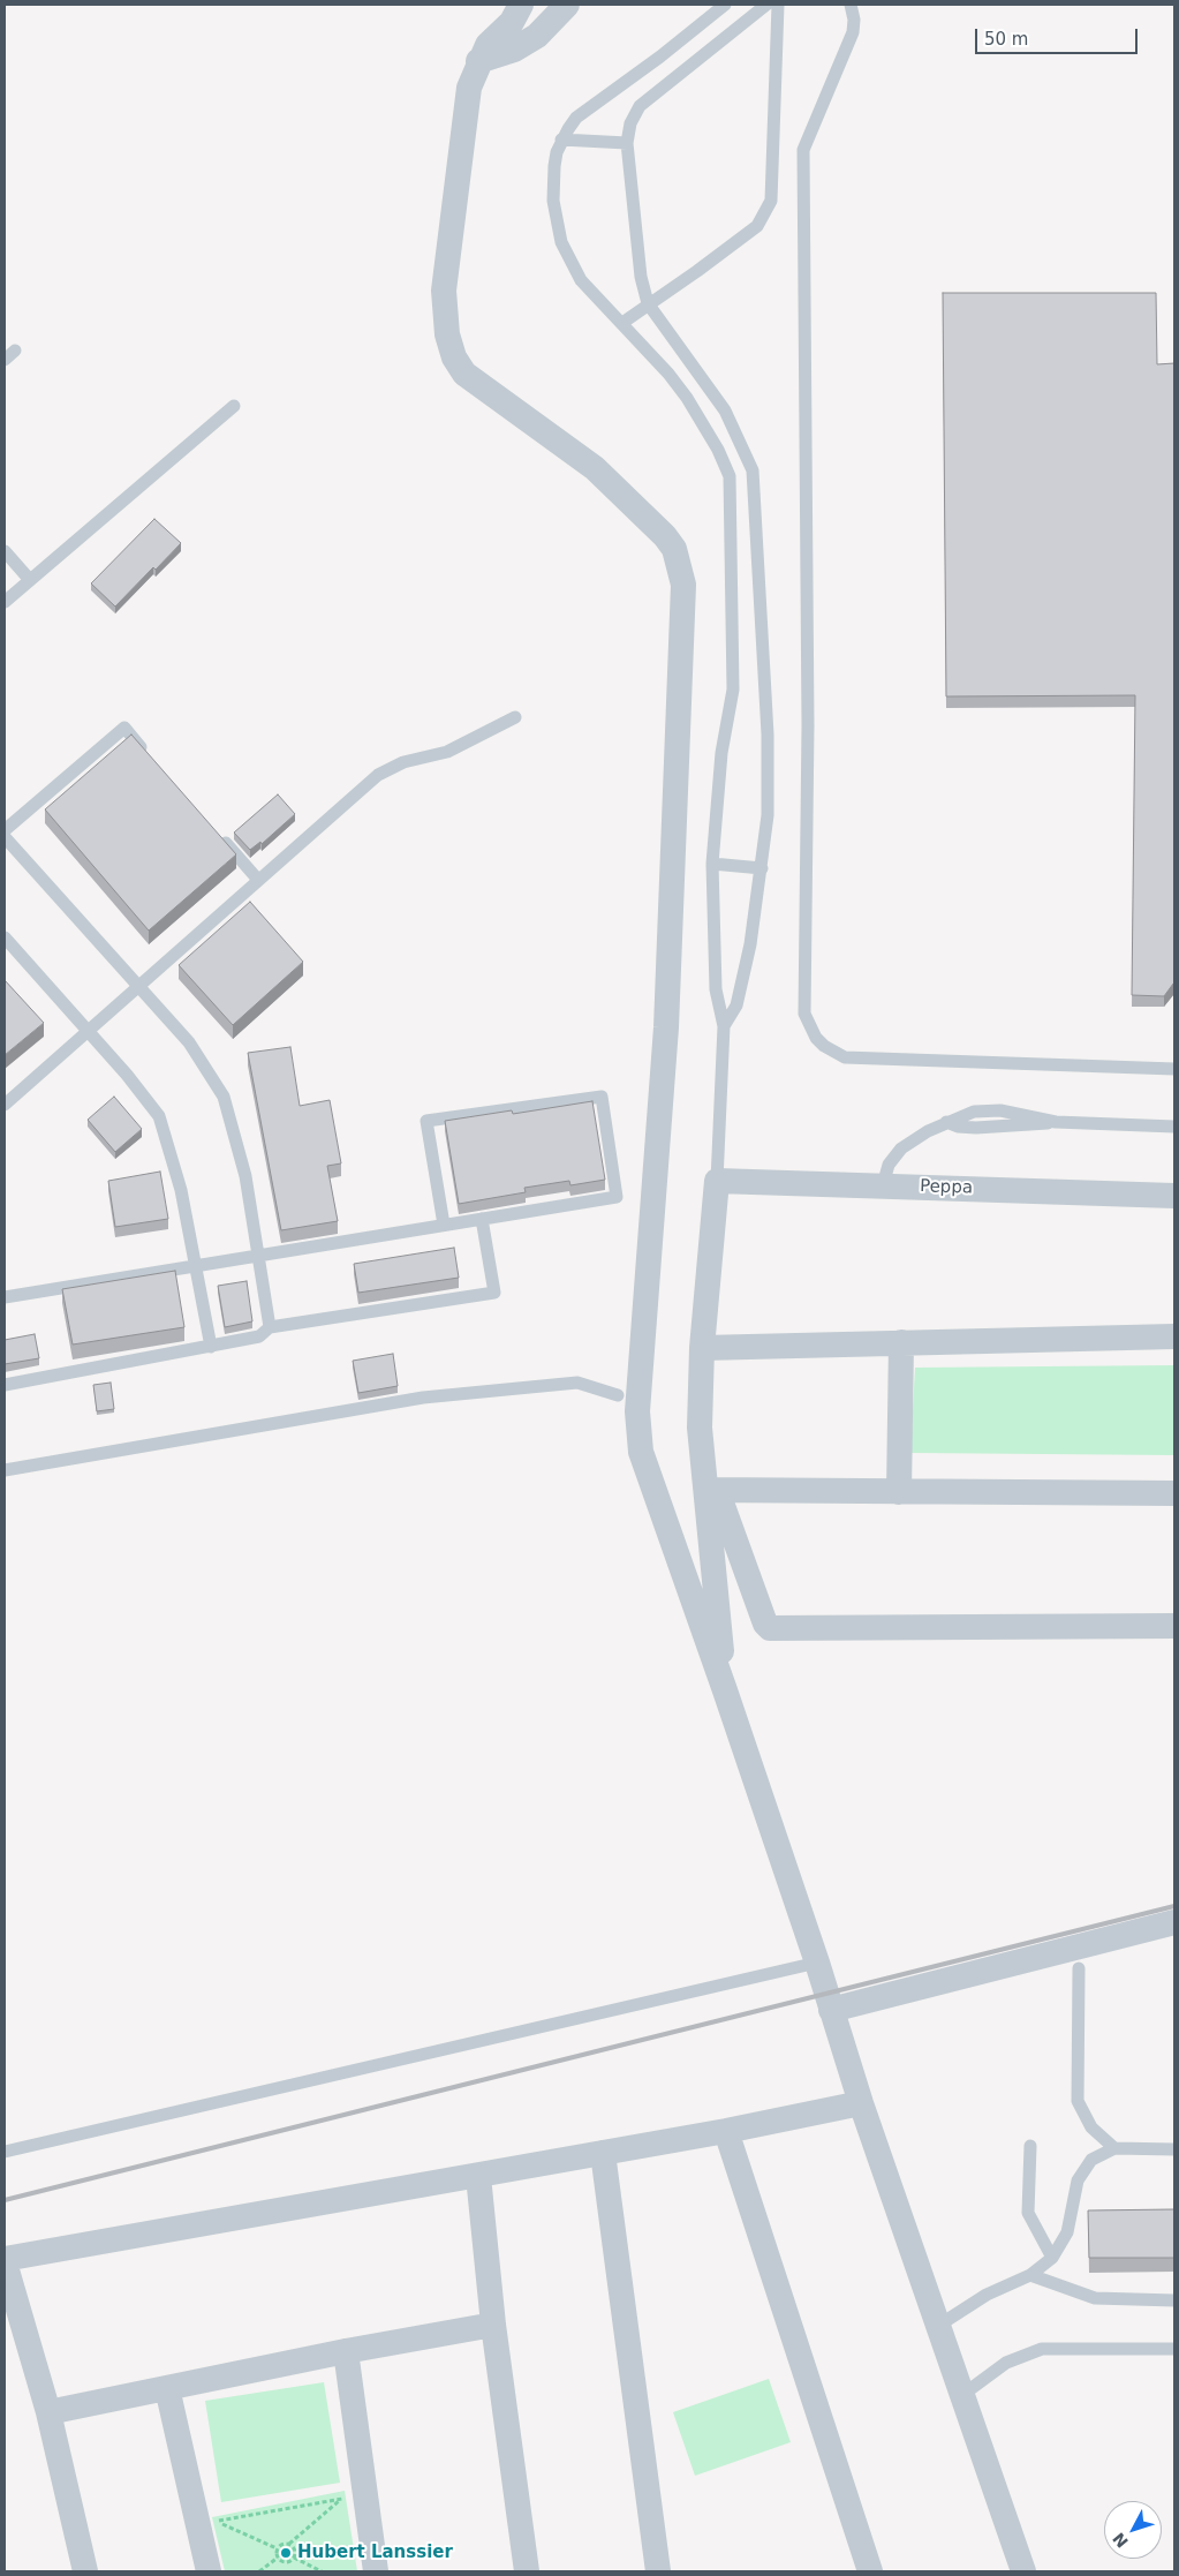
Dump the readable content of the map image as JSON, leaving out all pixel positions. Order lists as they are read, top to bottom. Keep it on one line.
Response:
{"streets":{"street":["Peppa"]},"places":["Hubert Lanssier"],"scale_bar":"50 m","north":"bottom left"}
